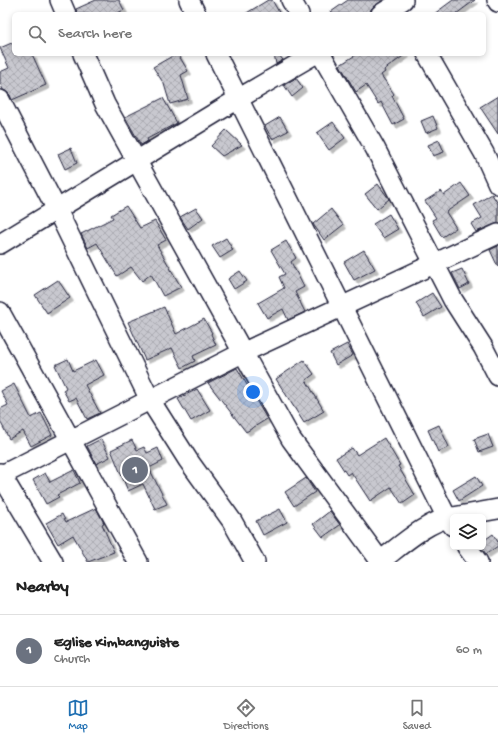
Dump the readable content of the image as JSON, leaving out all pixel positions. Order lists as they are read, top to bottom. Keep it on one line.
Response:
{"page":{"search":"Search here","pins":"1","heading":"Nearby","list":[{"mark":"1","name":"Eglise Kimbanguiste","note":"Church","value":"60 m"}],"nav":["Map","Directions","Saved"]}}
